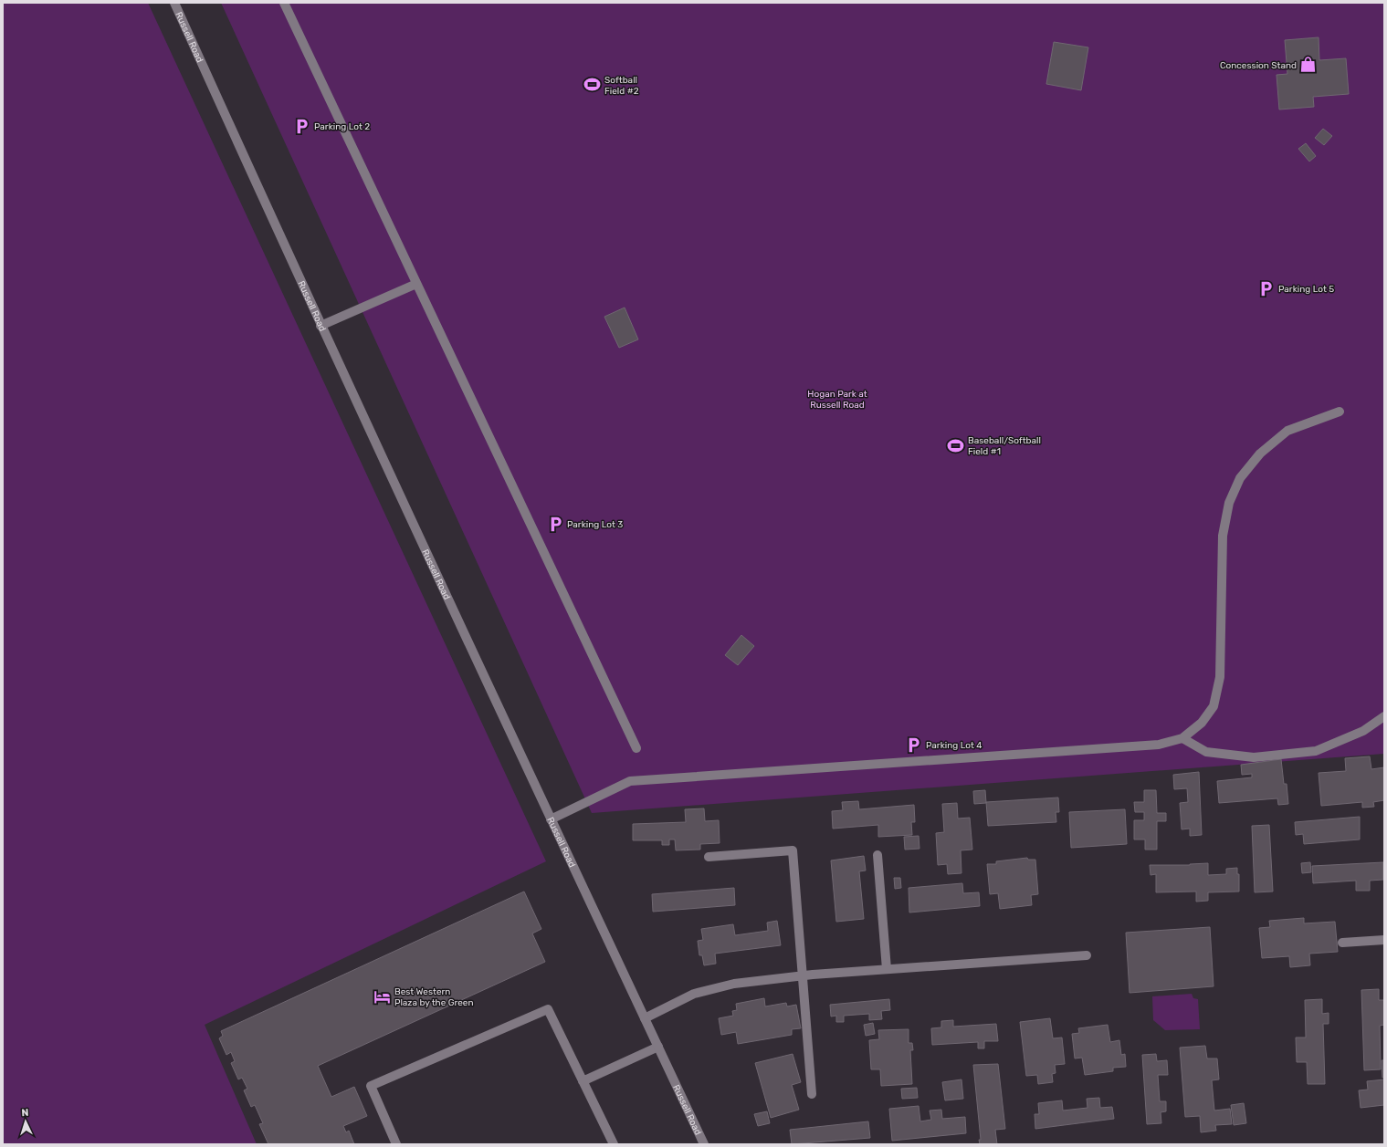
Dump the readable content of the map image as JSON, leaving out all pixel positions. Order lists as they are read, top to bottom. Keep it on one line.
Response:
{"streets":{"street":["Russell Road"]},"parks":["Hogan Park at Russell Road"],"places":{"shop":["Concession Stand"],"sports":["Softball Field #2","Baseball/Softball Field #1"],"parking":["Parking Lot 2","Parking Lot 5","Parking Lot 3","Parking Lot 4"],"hotel":["Best Western Plaza by the Green"]},"north":"top"}
